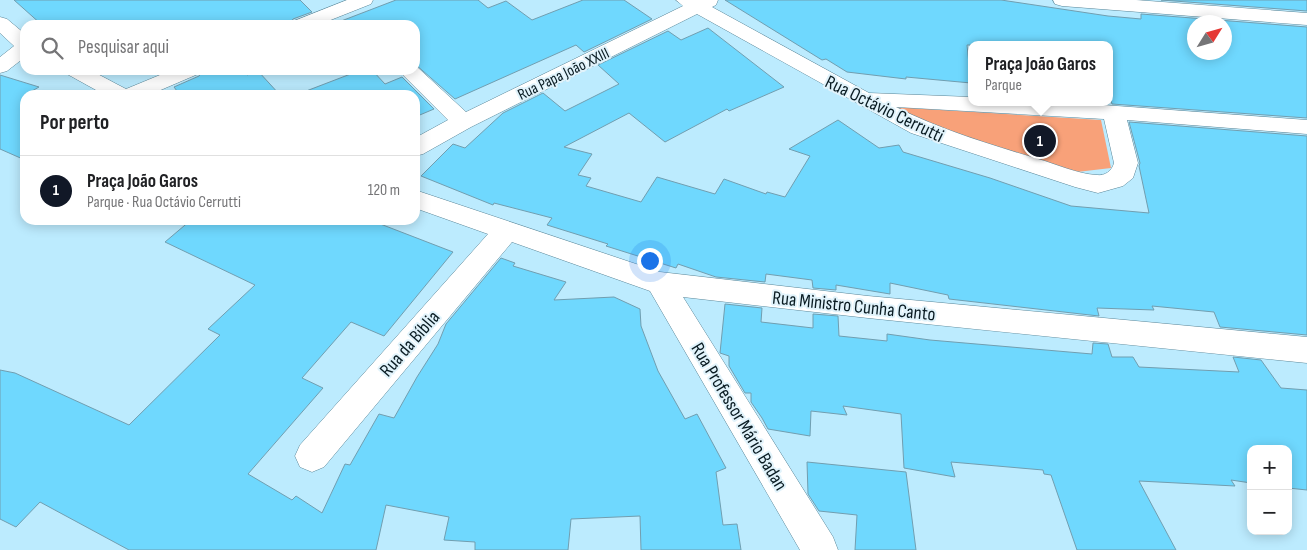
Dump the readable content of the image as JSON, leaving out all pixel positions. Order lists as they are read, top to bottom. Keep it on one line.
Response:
{"streets":{"street":["Rua Papa João XXIII","Rua Octávio Cerrutti","Rua Ministro Cunha Canto","Rua da Bíblia","Rua Professor Mário Badan"]},"crossings":[["Rua Papa João XXIII","Rua Octávio Cerrutti"],["Rua Ministro Cunha Canto","Rua da Bíblia"],["Rua Ministro Cunha Canto","Rua Professor Mário Badan"]],"north":"top right","page":{"search":"Pesquisar aqui","popup":["Praça João Garos","Parque"],"heading":"Por perto","pins":"1","list":[{"mark":"1","name":"Praça João Garos","note":"Parque · Rua Octávio Cerrutti","value":"120 m"}],"map_buttons":["+","−"]}}
